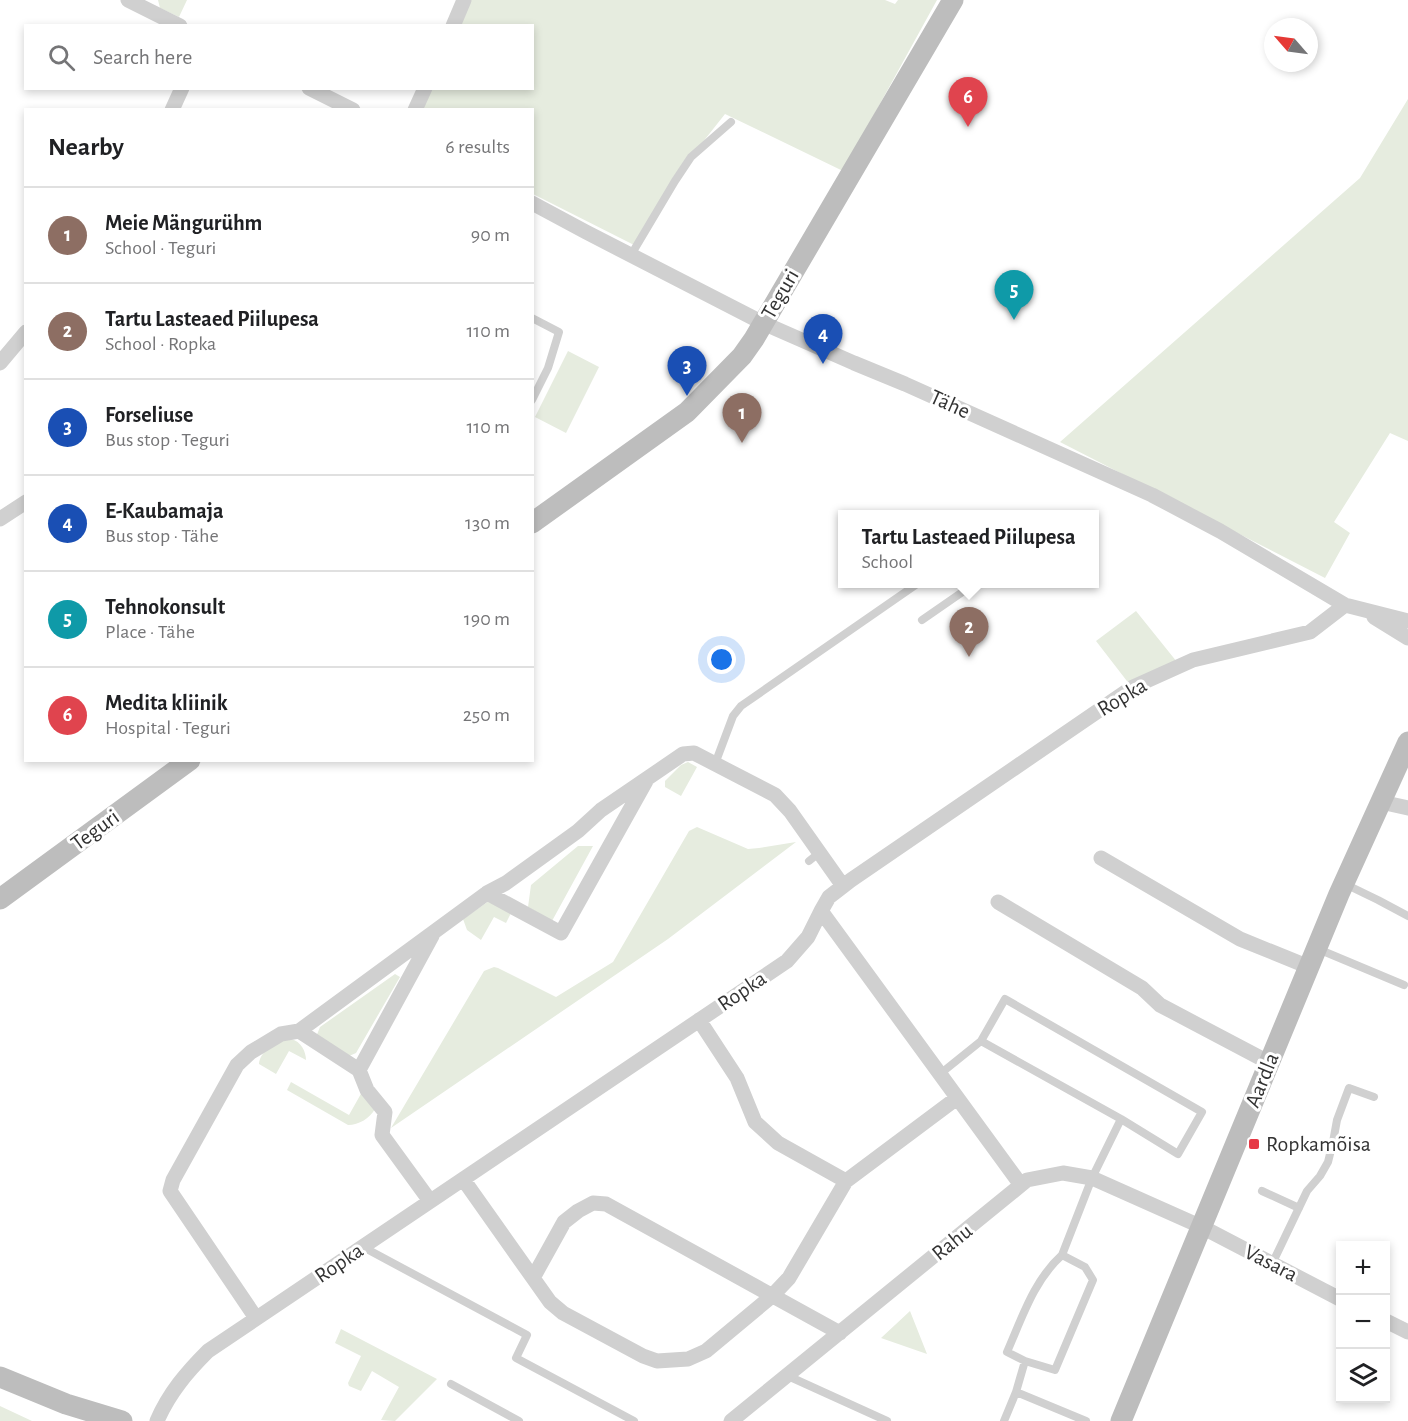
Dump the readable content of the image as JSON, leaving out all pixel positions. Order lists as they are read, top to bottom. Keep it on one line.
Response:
{"streets":{"street":["Teguri","Tähe","Ropka","Aardla","Rahu","Vasara"]},"crossings":[["Teguri","Tähe"],["Tähe","Ropka"],["Aardla","Rahu"],["Aardla","Vasara"],["Rahu","Vasara"]],"places":{"transit":["Ropkamõisa"]},"north":"top left","page":{"search":"Search here","pins":["6","5","4","3","1","2"],"heading":["Nearby","6 results"],"list":[{"mark":"1","name":"Meie Mängurühm","note":"School · Teguri","value":"90 m"},{"mark":"2","name":"Tartu Lasteaed Piilupesa","note":"School · Ropka","value":"110 m"},{"mark":"3","name":"Forseliuse","note":"Bus stop · Teguri","value":"110 m"},{"mark":"4","name":"E-Kaubamaja","note":"Bus stop · Tähe","value":"130 m"},{"mark":"5","name":"Tehnokonsult","note":"Place · Tähe","value":"190 m"},{"mark":"6","name":"Medita kliinik","note":"Hospital · Teguri","value":"250 m"}],"popup":["Tartu Lasteaed Piilupesa","School"],"map_buttons":["+","−"]}}
